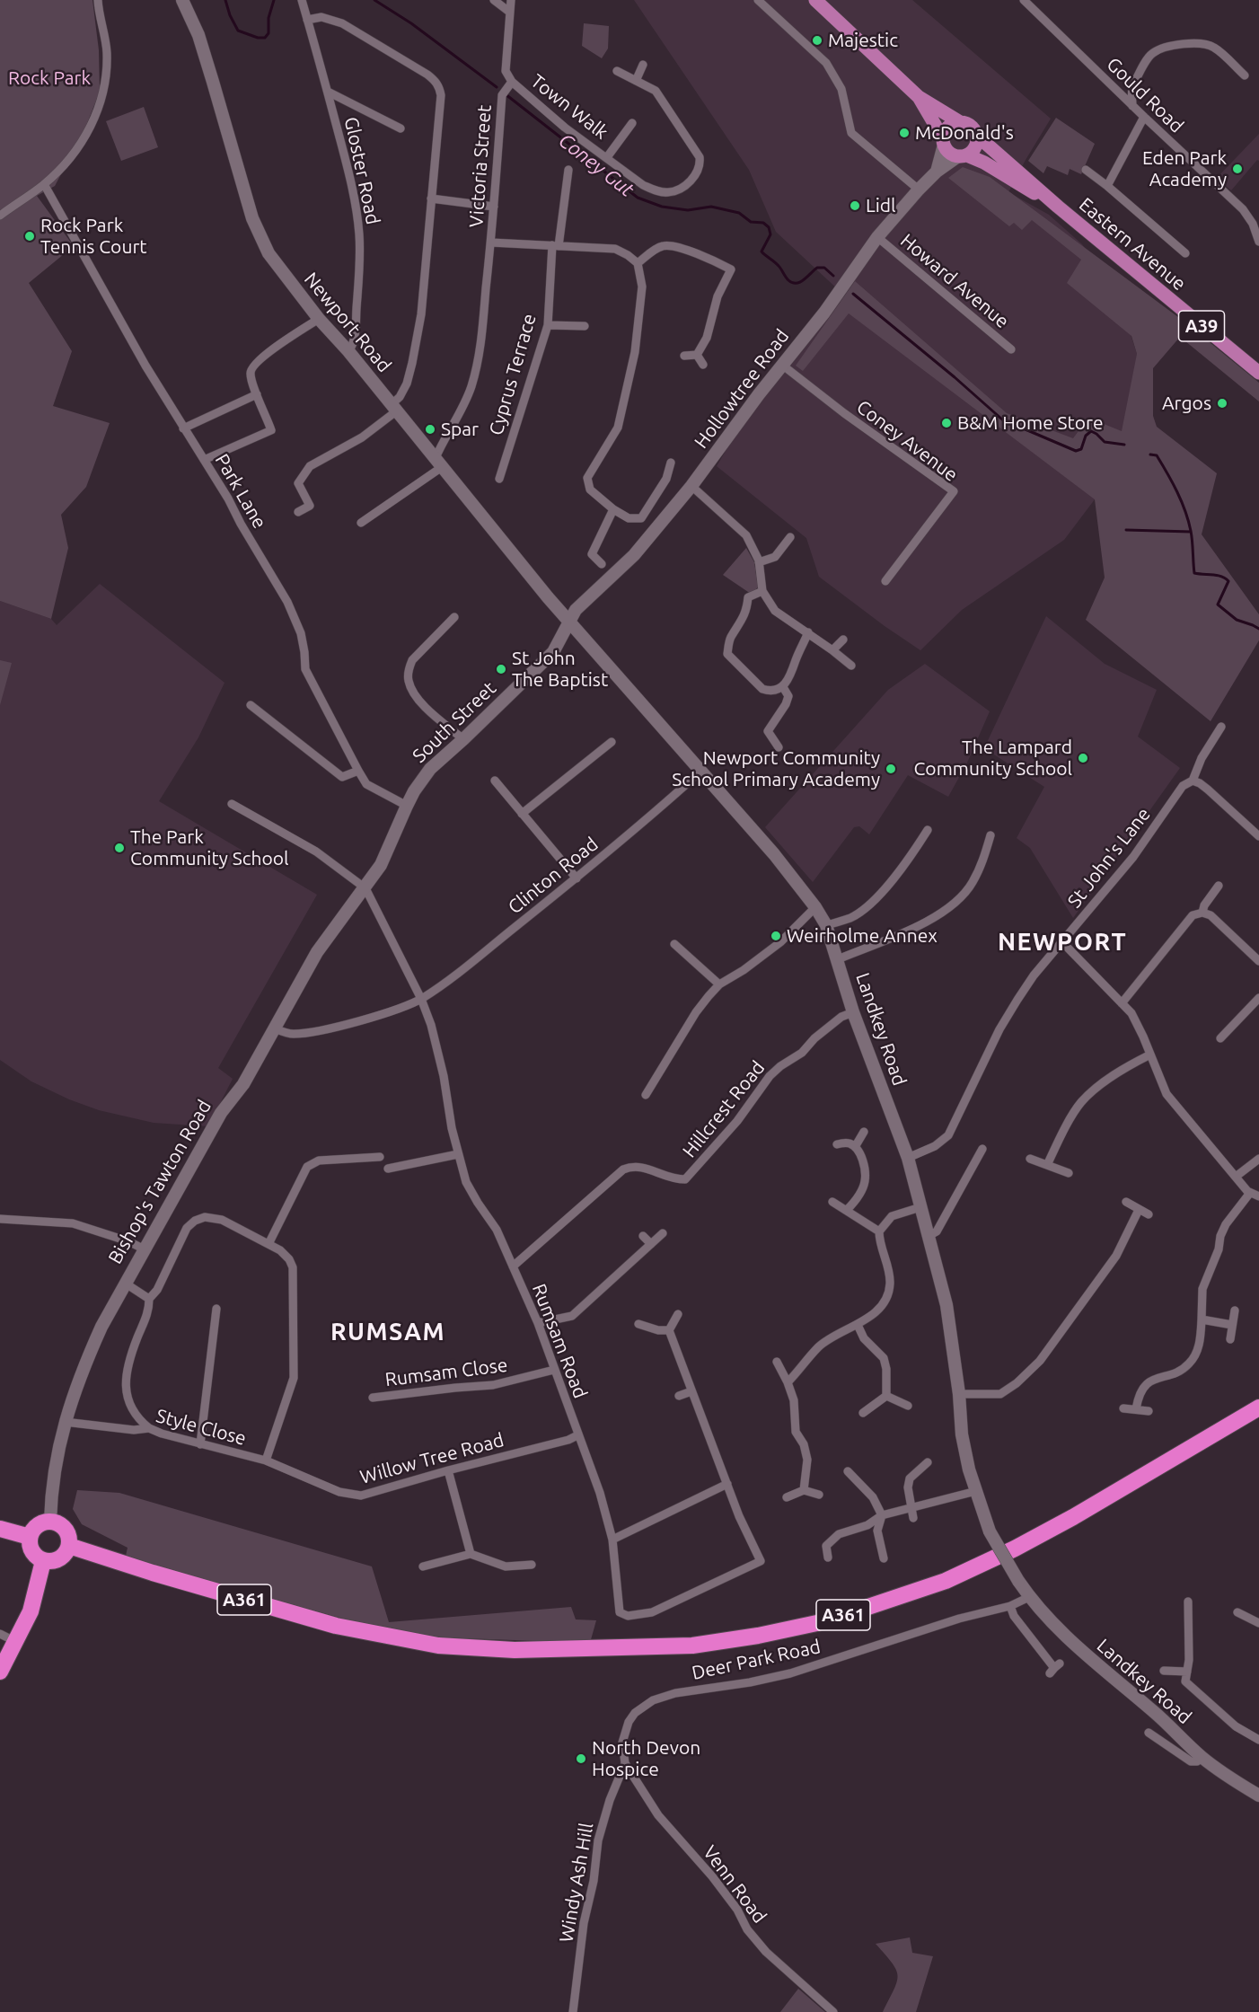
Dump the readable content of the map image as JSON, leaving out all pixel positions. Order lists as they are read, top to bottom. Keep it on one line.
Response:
{"streets":{"highway":["A361"],"main road":["Eastern Avenue","A39"],"street":["Gould Road","Town Walk","Victoria Street","Gloster Road","Howard Avenue","Newport Road","Cyprus Terrace","Hollowtree Road","Coney Avenue","Park Lane","South Street","St John's Lane","Clinton Road","Landkey Road","Hillcrest Road","Bishop's Tawton Road","Rumsam Road","Rumsam Close","Style Close","Willow Tree Road","Deer Park Road","Windy Ash Hill","Venn Road"]},"crossings":[["Town Walk","Victoria Street"],["Victoria Street","Newport Road"],["Victoria Street","Cyprus Terrace"],["Gloster Road","Newport Road"],["Eastern Avenue","Hollowtree Road"],["Howard Avenue","Hollowtree Road"],["Newport Road","Hollowtree Road"],["Newport Road","South Street"],["Newport Road","Landkey Road"],["Hollowtree Road","Coney Avenue"],["Hollowtree Road","South Street"],["Hollowtree Road","Landkey Road"],["Park Lane","South Street"],["South Street","Landkey Road"],["South Street","Bishop's Tawton Road"],["South Street","Rumsam Road"],["St John's Lane","Landkey Road"],["Clinton Road","Landkey Road"],["Clinton Road","Bishop's Tawton Road"],["Clinton Road","Rumsam Road"],["Landkey Road","Hillcrest Road"],["Landkey Road","Deer Park Road"],["Hillcrest Road","Rumsam Road"],["Bishop's Tawton Road","Rumsam Road"],["Bishop's Tawton Road","Style Close"],["Bishop's Tawton Road","A361"],["Rumsam Road","Rumsam Close"],["Rumsam Road","Willow Tree Road"],["Style Close","Willow Tree Road"],["Deer Park Road","Windy Ash Hill"],["Deer Park Road","Venn Road"],["Windy Ash Hill","Venn Road"]],"districts":["NEWPORT","RUMSAM"],"water":["Coney Gut"],"parks":["Rock Park"],"places":["Majestic","McDonald's","Eden Park Academy","Lidl","Rock Park Tennis Court","Argos","B&M Home Store","Spar","St John The Baptist","The Lampard Community School","Newport Community School Primary Academy","The Park Community School","Weirholme Annex","North Devon Hospice"]}
